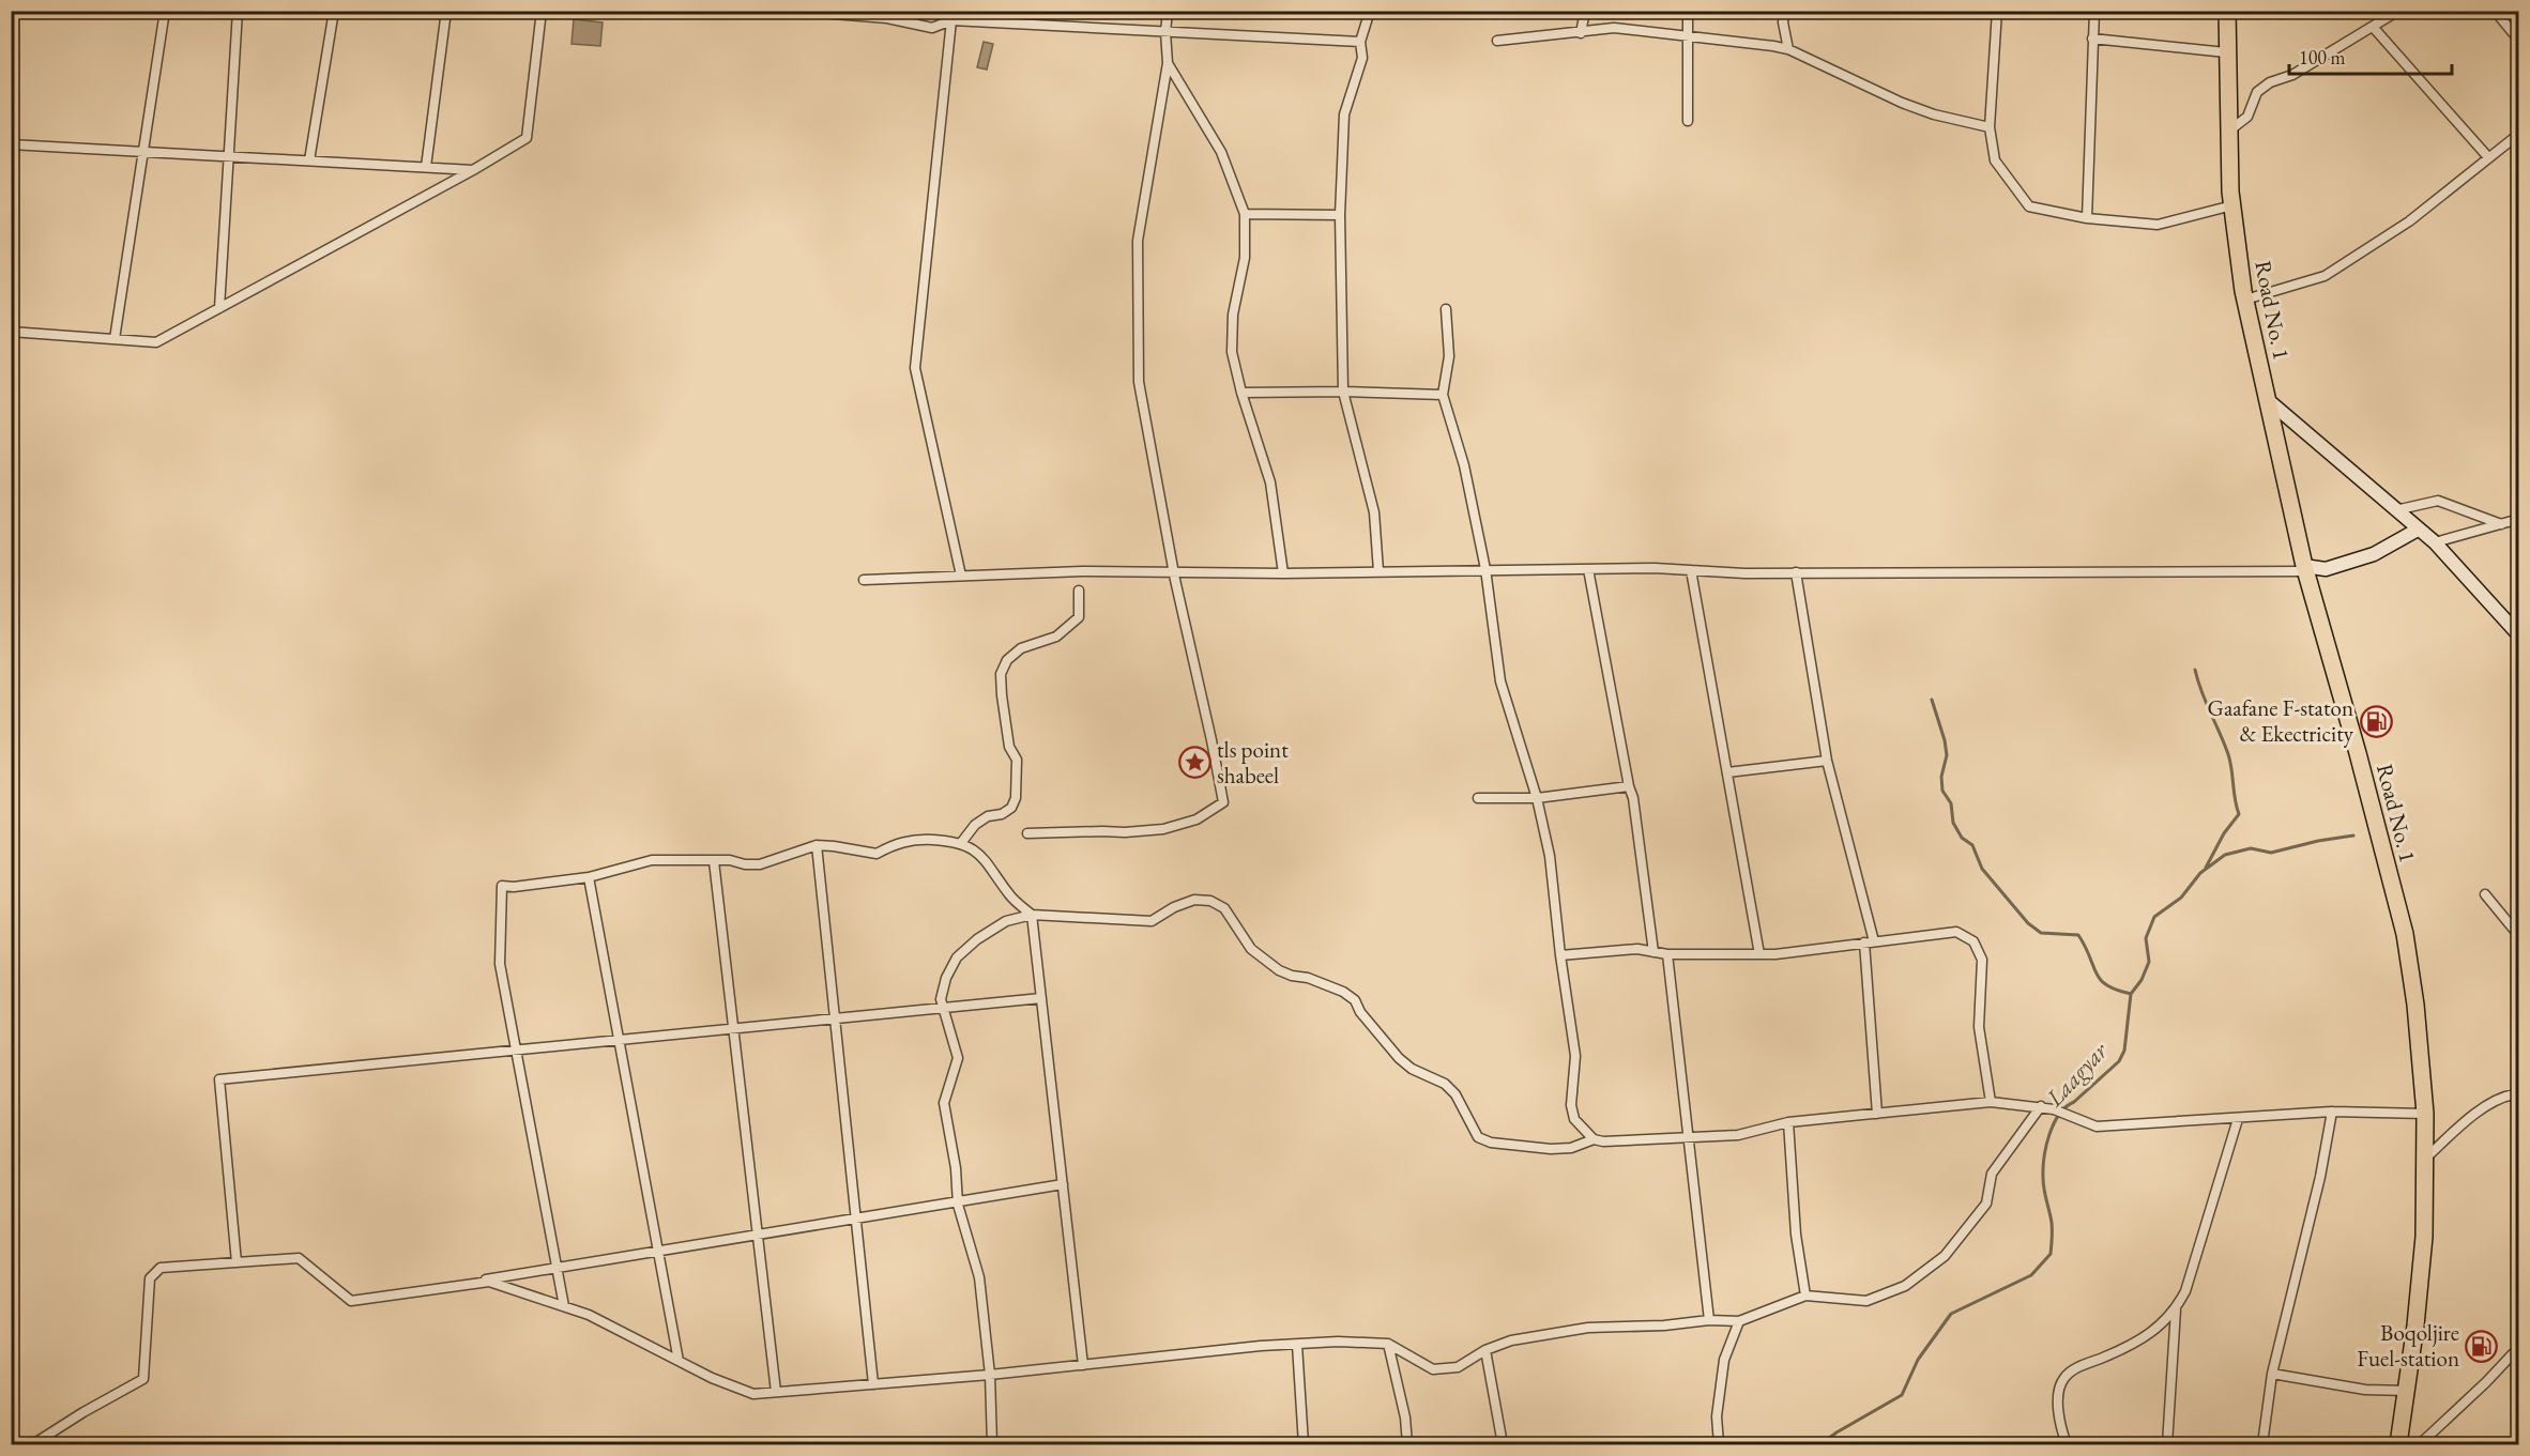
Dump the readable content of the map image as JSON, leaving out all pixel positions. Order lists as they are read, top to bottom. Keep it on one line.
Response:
{"streets":{"highway":["Road No. 1"]},"water":["Laagyar"],"places":{"fuel station":["Gaafane F-staton & Ekectricity","Boqoljire Fuel-station"],"place":["tls point shabeel"]},"scale_bar":"100 m"}
